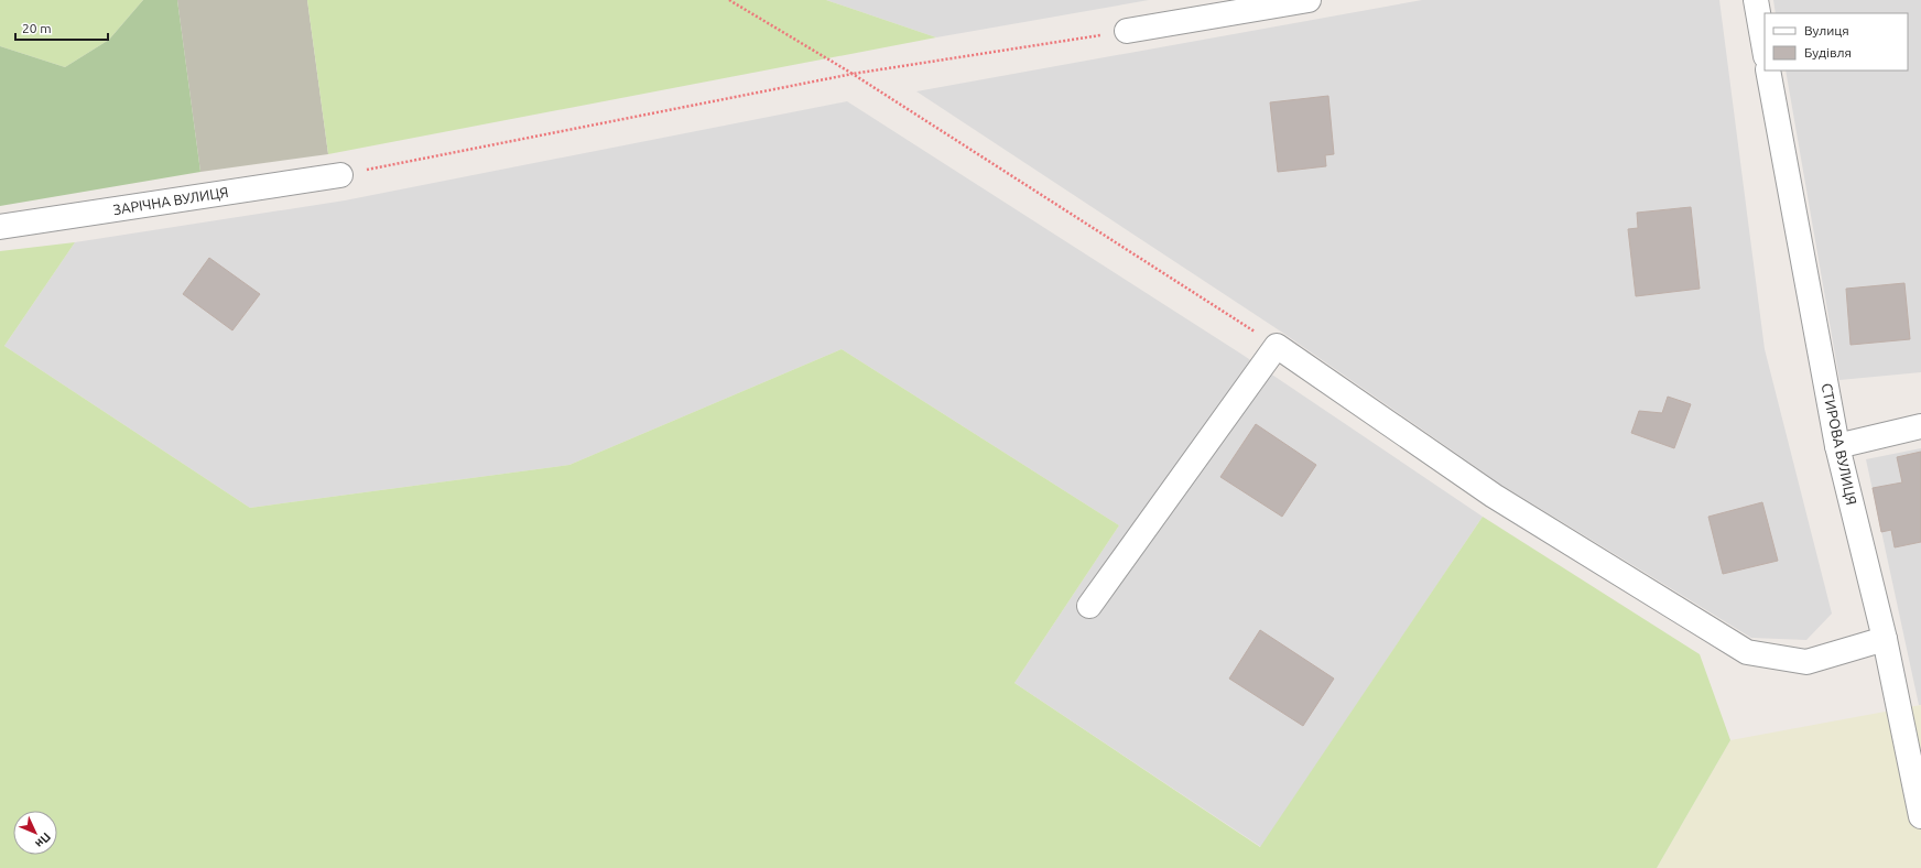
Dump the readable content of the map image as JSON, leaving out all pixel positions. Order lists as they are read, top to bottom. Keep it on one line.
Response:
{"streets":{"street":["ЗАРІЧНА ВУЛИЦЯ","СТИРОВА ВУЛИЦЯ"]},"legend":["Вулиця","Будівля"],"scale_bar":"20 m","north":"bottom right"}
